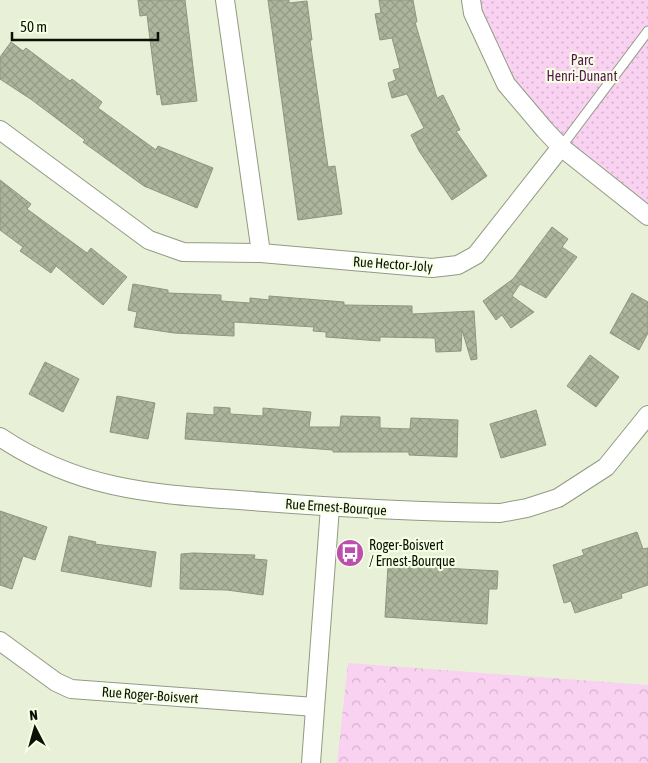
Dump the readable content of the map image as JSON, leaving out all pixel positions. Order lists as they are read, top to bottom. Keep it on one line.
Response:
{"streets":{"street":["Rue Hector-Joly","Rue Ernest-Bourque","Rue Roger-Boisvert"]},"parks":["Parc Henri-Dunant"],"places":{"bus stop":["Roger-Boisvert / Ernest-Bourque"]},"scale_bar":"50 m","north":"top"}
